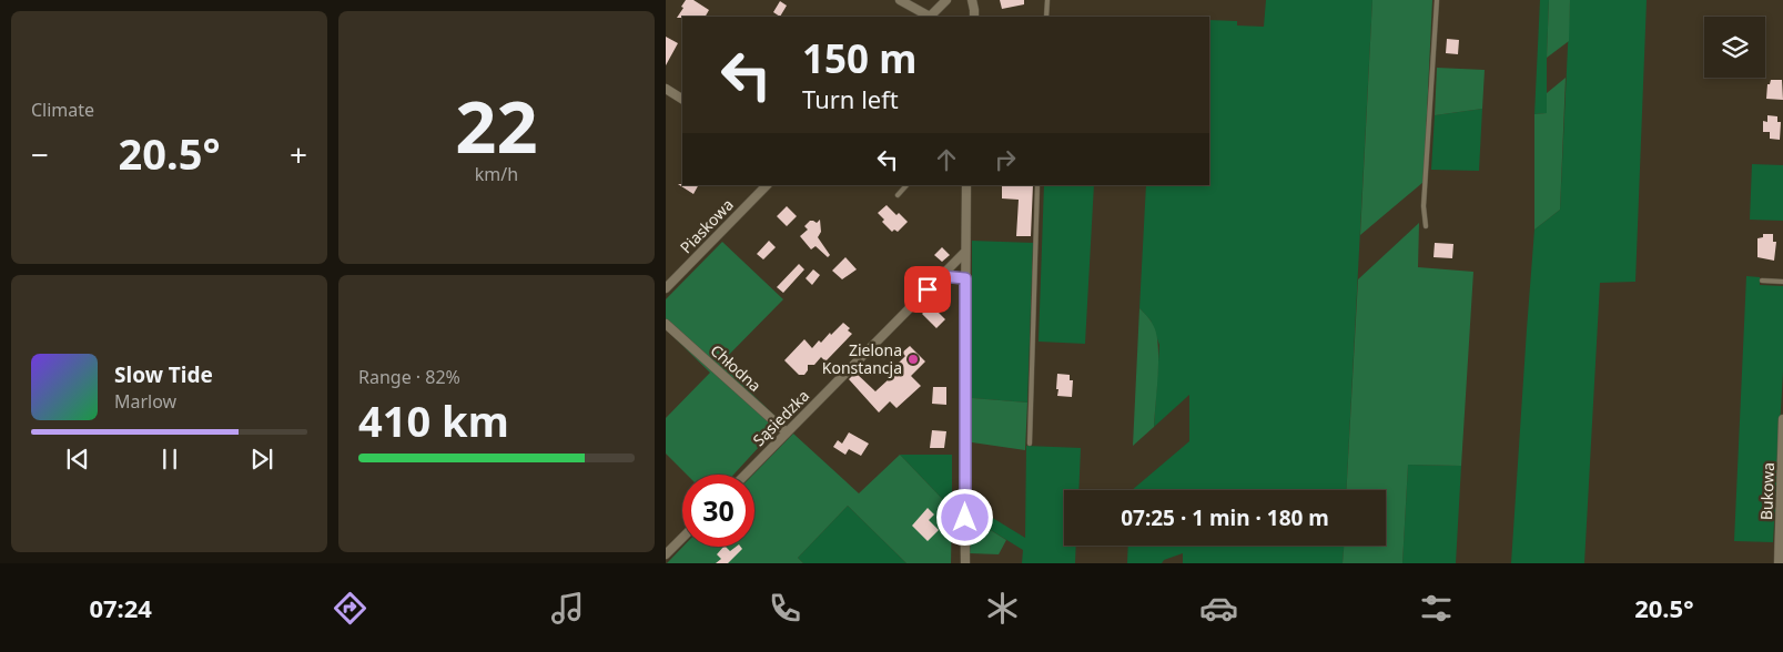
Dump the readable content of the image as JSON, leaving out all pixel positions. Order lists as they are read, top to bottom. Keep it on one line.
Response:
{"streets":{"street":["Piaskowa","Chłodna","Sąsiedzka","Bukowa"]},"crossings":[["Chłodna","Sąsiedzka"]],"places":["Zielona Konstancja"],"page":{"tile":["Climate",["22","km/h"],["Range · 82%","410 km"]],"turn":["150 m","Turn left"],"heat":["−","20.5°","+"],"song":["Slow Tide","Marlow"],"limit":"30","trip":"07:25 · 1 min · 180 m","tabs":["07:24","20.5°"]}}
